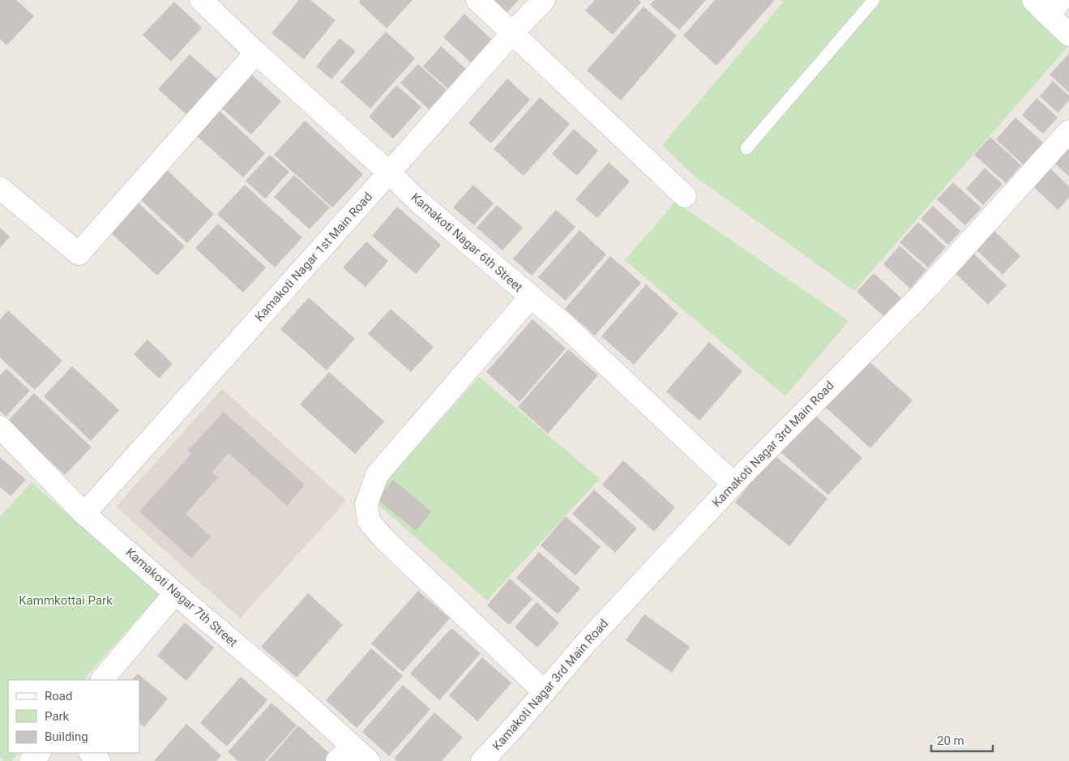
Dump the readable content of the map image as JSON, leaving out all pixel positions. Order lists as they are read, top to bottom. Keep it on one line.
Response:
{"streets":{"street":["Kamakoti Nagar 6th Street","Kamakoti Nagar 1st Main Road","Kamakoti Nagar 3rd Main Road","Kamakoti Nagar 7th Street"]},"crossings":[["Kamakoti Nagar 6th Street","Kamakoti Nagar 1st Main Road"],["Kamakoti Nagar 6th Street","Kamakoti Nagar 3rd Main Road"],["Kamakoti Nagar 1st Main Road","Kamakoti Nagar 7th Street"]],"parks":["Kammkottai Park"],"legend":["Road","Park","Building"],"scale_bar":"20 m"}
